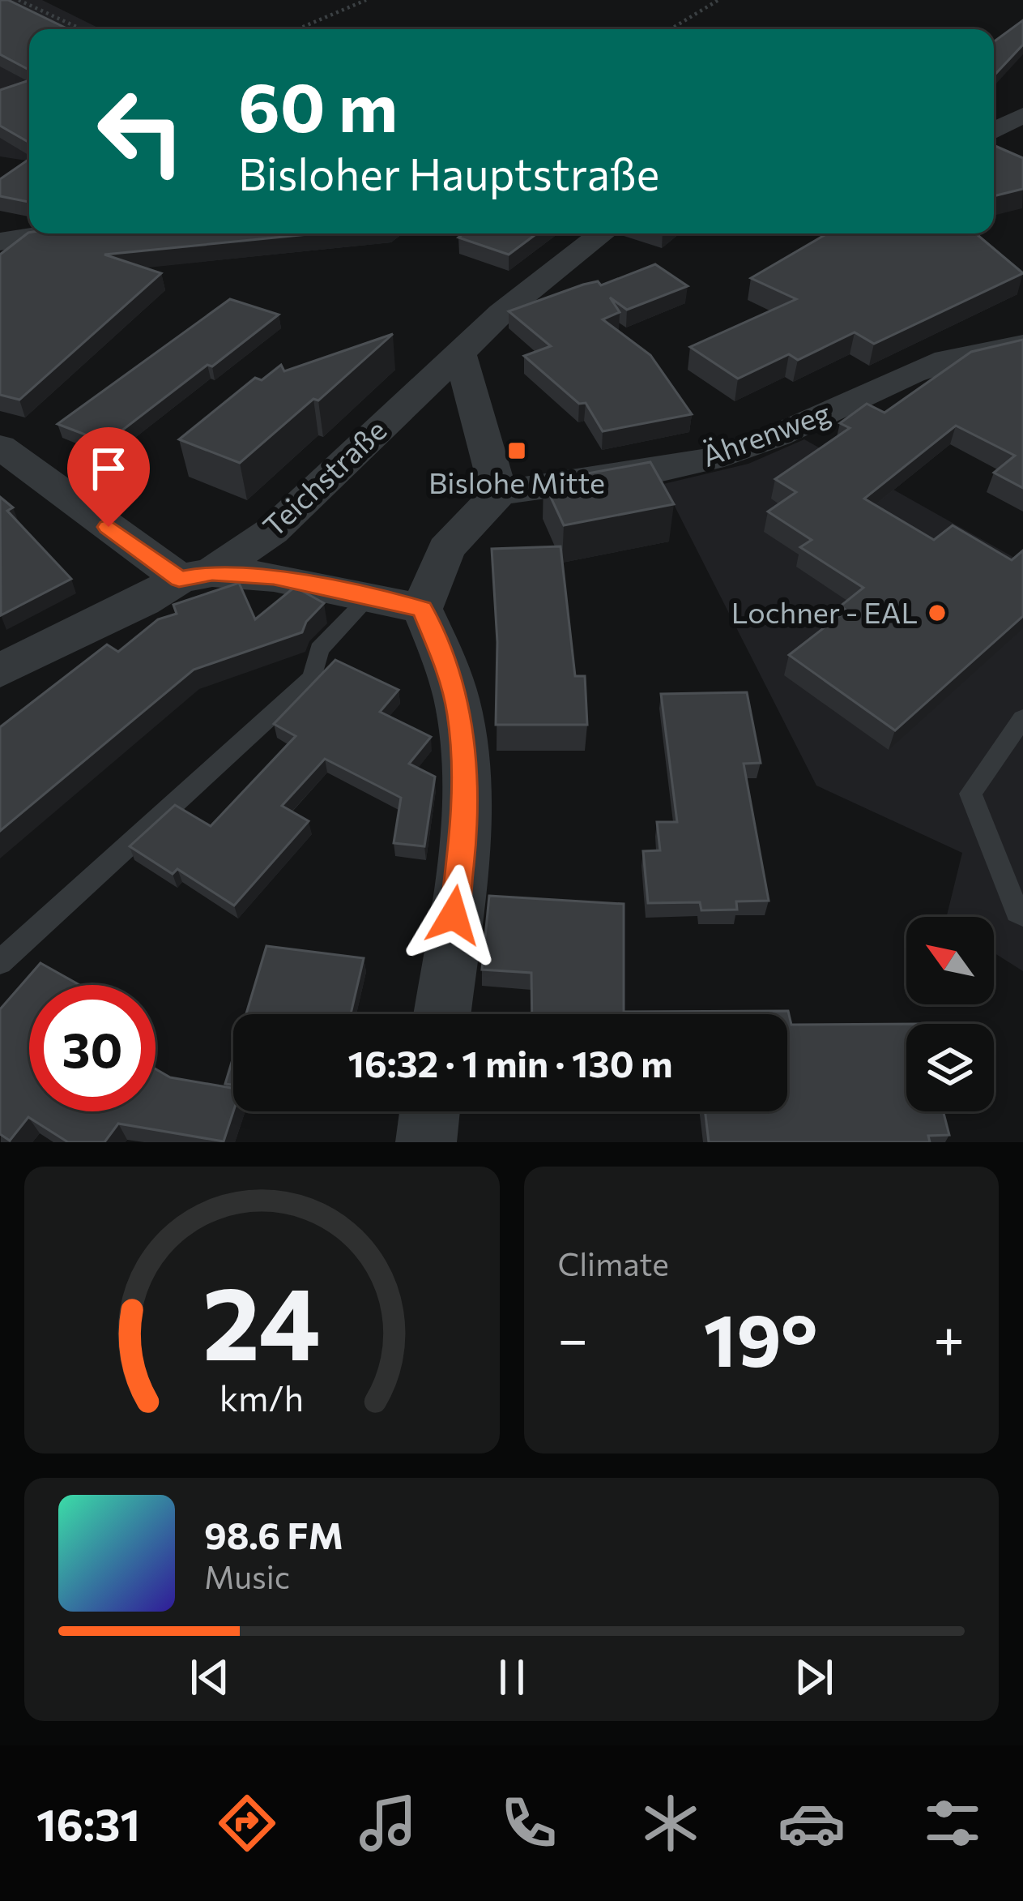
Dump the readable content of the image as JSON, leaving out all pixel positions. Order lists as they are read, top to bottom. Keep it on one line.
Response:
{"streets":{"street":["Ährenweg","Teichstraße"]},"places":{"transit":["Bislohe Mitte"],"other":["Lochner - EAL"]},"north":"top left","page":{"turn":["60 m","Bisloher Hauptstraße"],"limit":"30","trip":"16:32 · 1 min · 130 m","tile":"Climate","heat":["−","19°","+"],"song":["98.6 FM","Music"],"tabs":"16:31","gauge":["24","km/h"]}}
